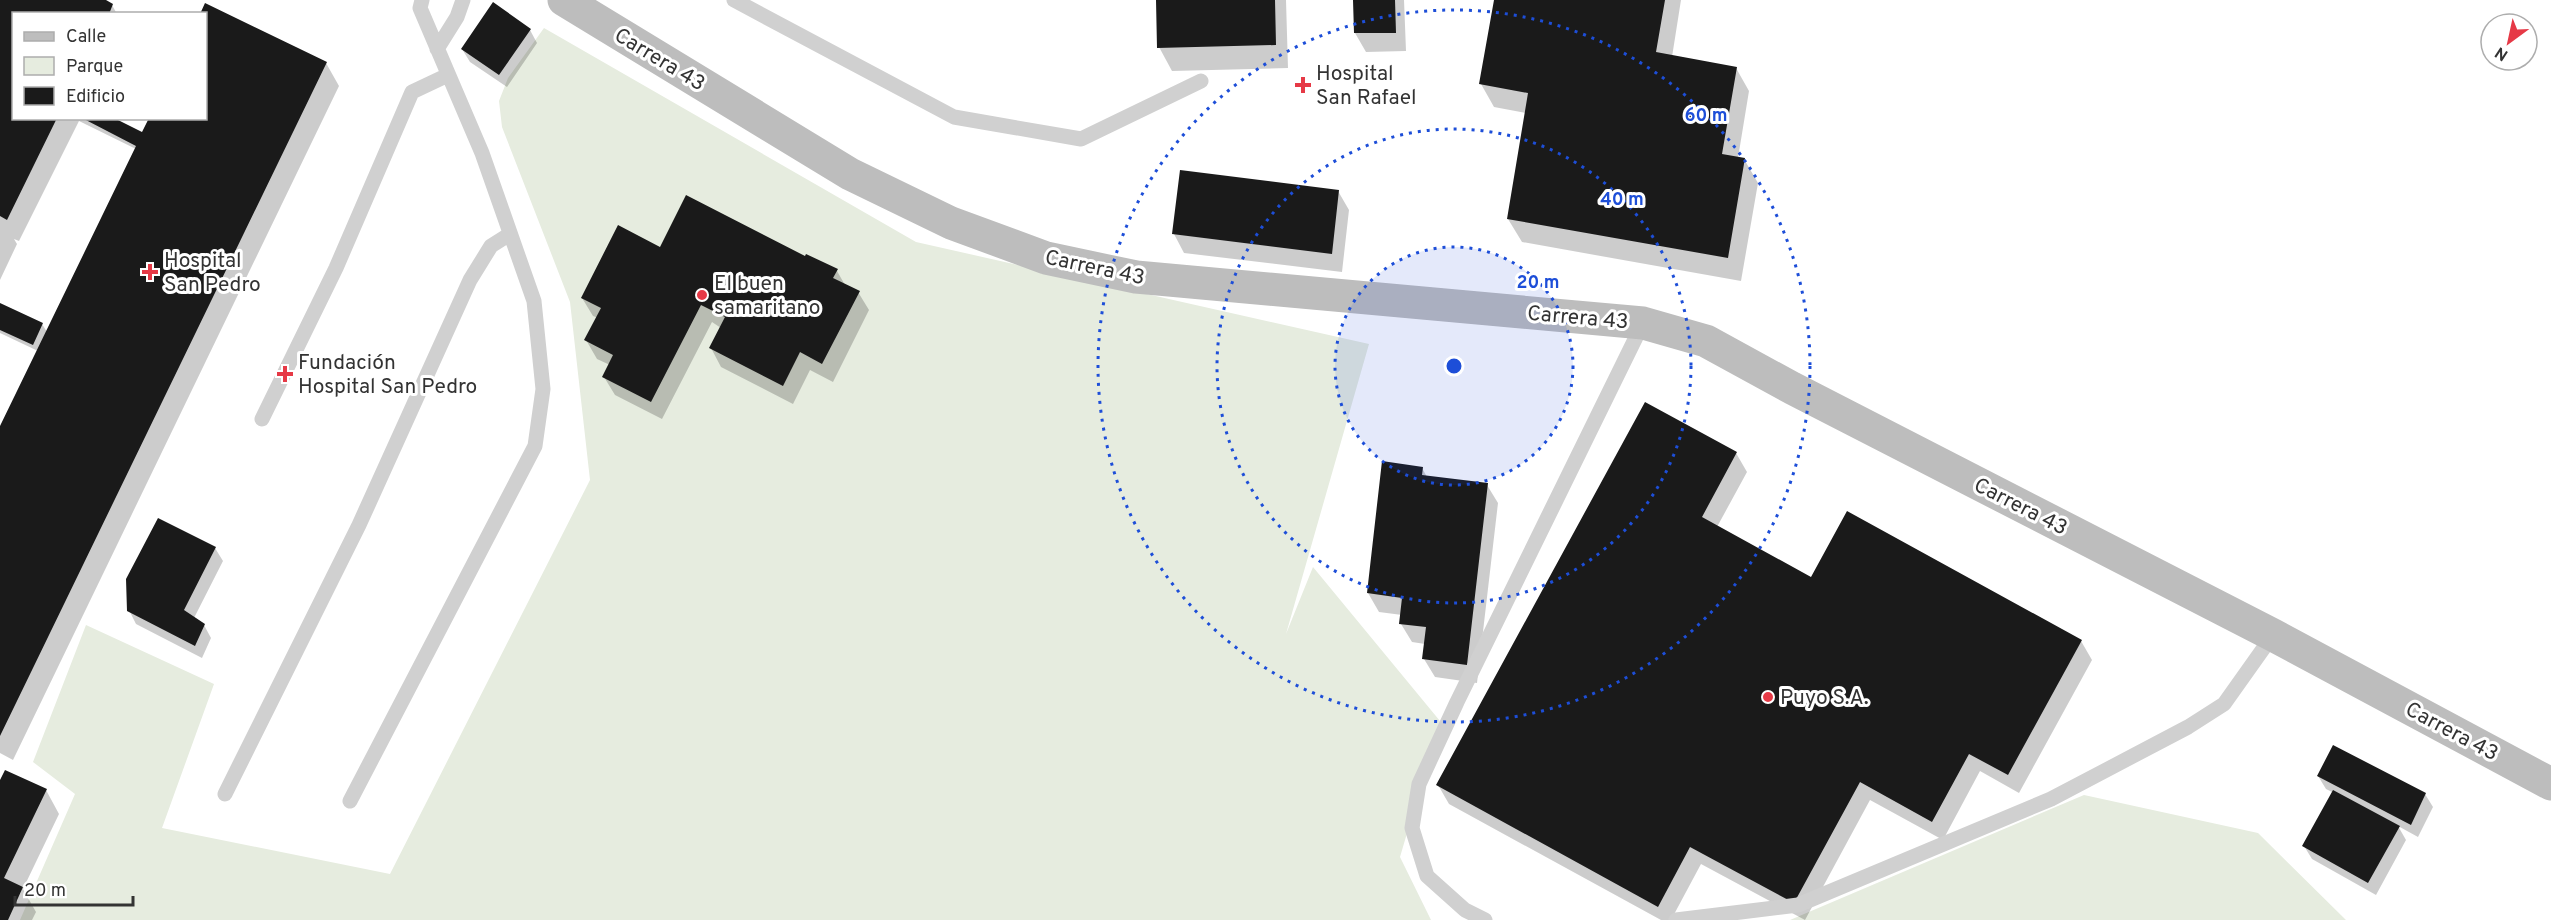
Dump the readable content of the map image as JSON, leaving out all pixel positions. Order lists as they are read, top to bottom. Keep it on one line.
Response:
{"streets":{"street":["Carrera 43"]},"places":{"health":["Hospital San Rafael","Hospital San Pedro","Fundación Hospital San Pedro"],"other":["El buen samaritano","Puyo S.A."]},"legend":["Calle","Parque","Edificio"],"scale_bar":"20 m","north":"bottom left","rings":["60 m","40 m","20 m"]}
